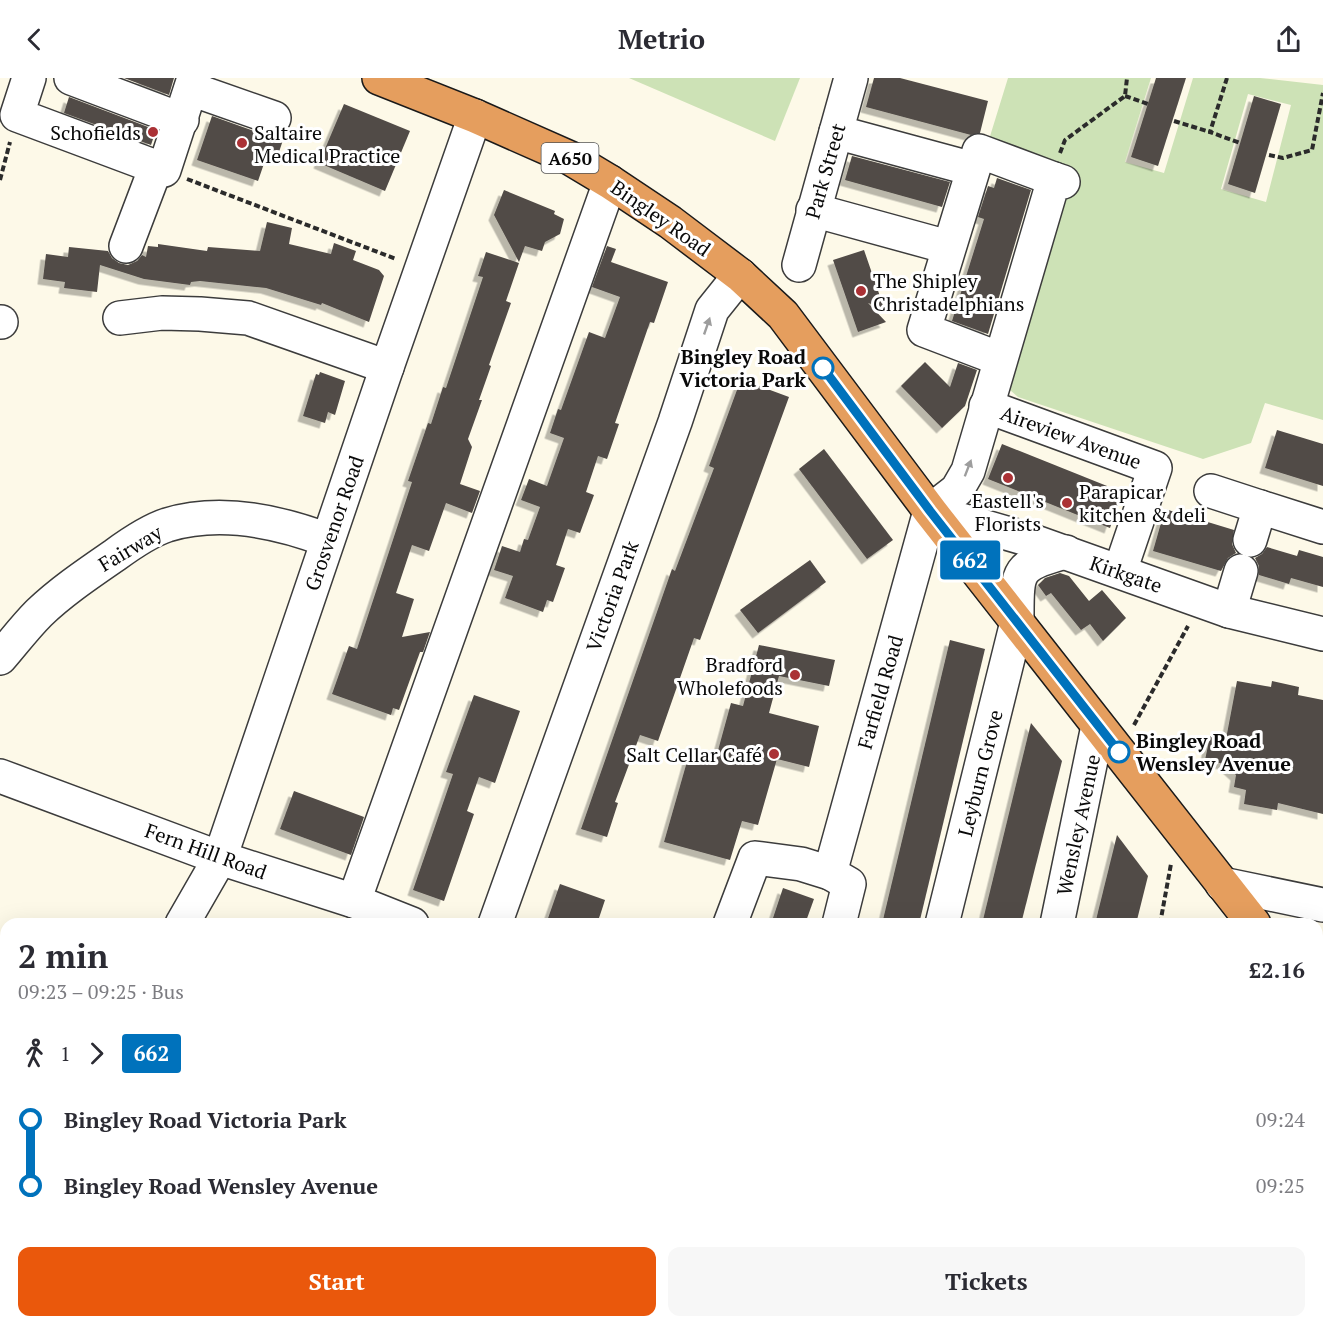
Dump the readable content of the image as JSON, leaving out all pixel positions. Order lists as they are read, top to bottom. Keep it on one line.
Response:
{"streets":{"highway":["A650","Bingley Road"],"street":["Park Street","Aireview Avenue","Grosvenor Road","Fairway","Kirkgate","Victoria Park","Farfield Road","Leyburn Grove","Wensley Avenue","Fern Hill Road"]},"crossings":[["A650","Bingley Road"],["A650","Kirkgate"],["A650","Farfield Road"],["A650","Leyburn Grove"],["A650","Wensley Avenue"],["Bingley Road","Grosvenor Road"],["Bingley Road","Kirkgate"],["Bingley Road","Victoria Park"],["Bingley Road","Farfield Road"],["Aireview Avenue","Kirkgate"],["Grosvenor Road","Fairway"],["Grosvenor Road","Fern Hill Road"],["Kirkgate","Farfield Road"],["Kirkgate","Leyburn Grove"]],"places":["Schofields","Saltaire Medical Practice","The Shipley Christadelphians","Bingley Road Victoria Park","Eastell's Florists","Parapicar kitchen & deli","Bradford Wholefoods","Bingley Road Wensley Avenue","Salt Cellar Café"],"lines":["bus line 662"],"page":{"header":"Metrio","on_map":"662","heading":["2 min","09:23 – 09:25 · Bus","£2.16"],"legs":["1","662"],"list":[{"name":"Bingley Road Victoria Park","value":"09:24"},{"name":"Bingley Road Wensley Avenue","value":"09:25"}],"buttons":["Start","Tickets"]}}
